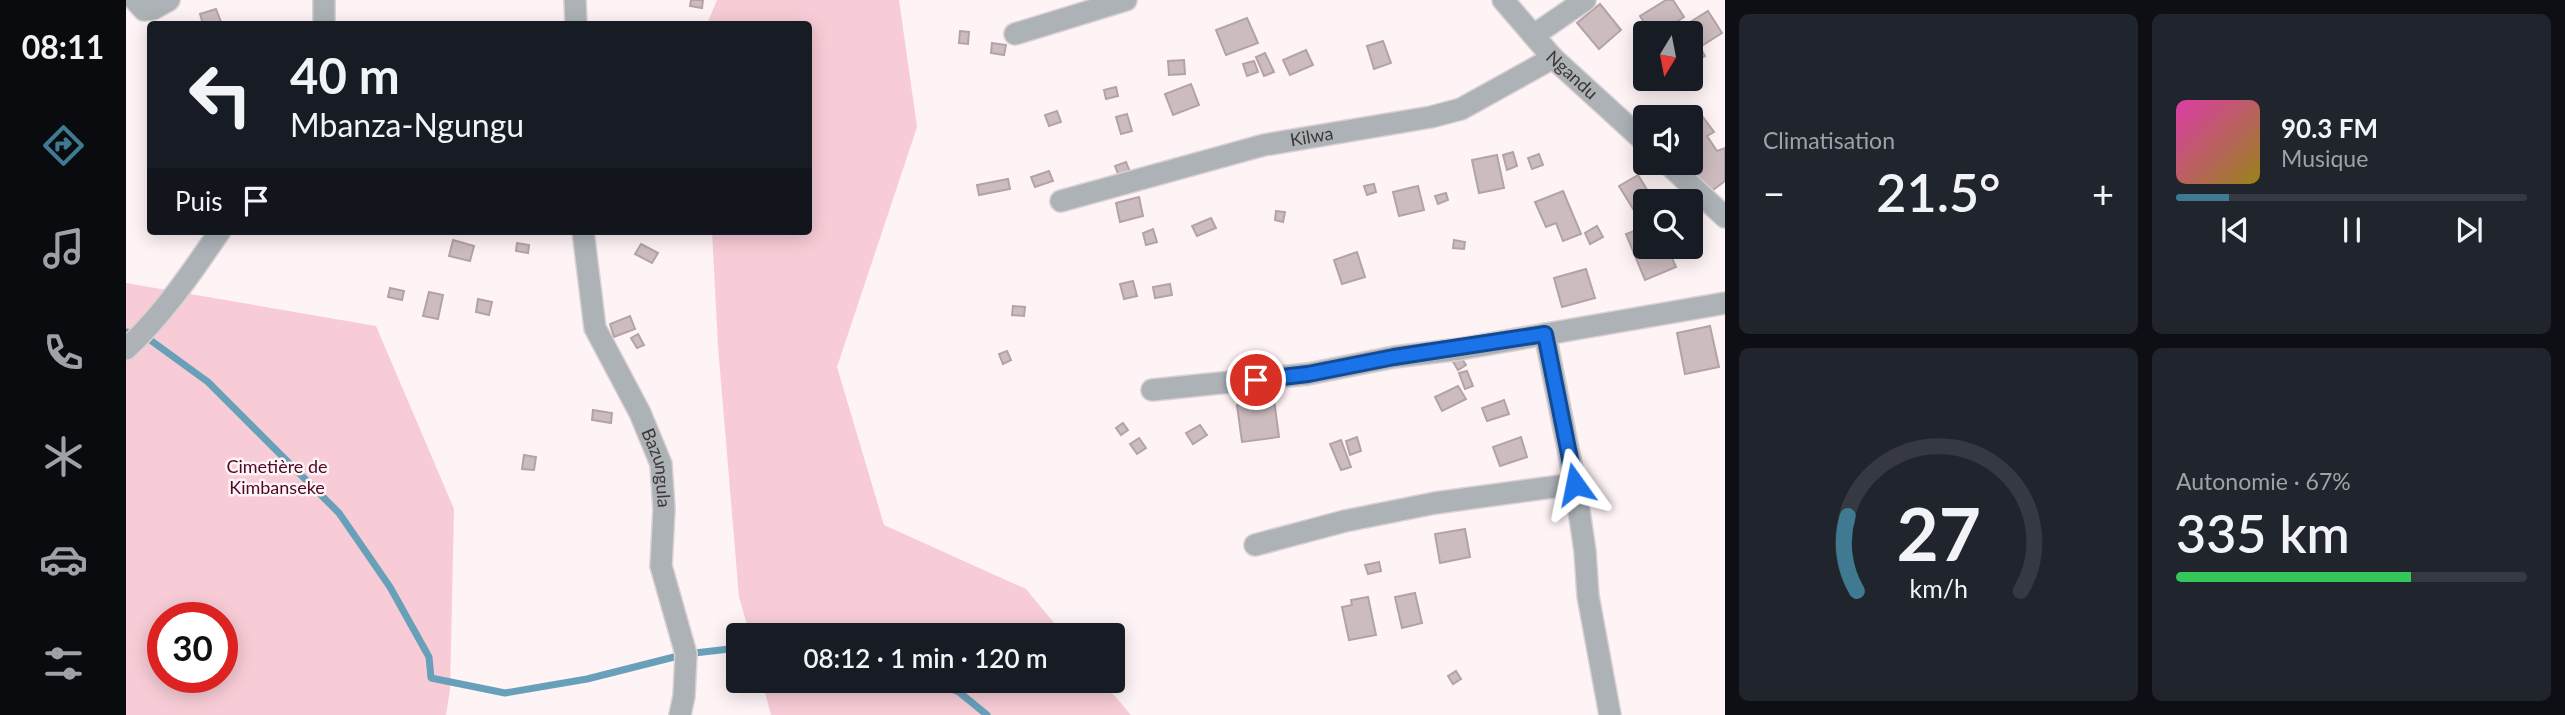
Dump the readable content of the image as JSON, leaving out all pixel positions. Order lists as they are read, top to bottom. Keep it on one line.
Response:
{"streets":{"street":["Ngandu","Kilwa","Bazungula"]},"crossings":[["Ngandu","Kilwa"]],"parks":["Cimetière de Kimbanseke"],"north":"bottom","page":{"tabs":"08:11","tile":["Climatisation",["Autonomie · 67%","335 km"]],"turn":["40 m","Mbanza-Ngungu"],"song":["90.3 FM","Musique"],"heat":["−","21.5°","+"],"then":"Puis","limit":"30","trip":"08:12 · 1 min · 120 m","gauge":["27","km/h"]}}
